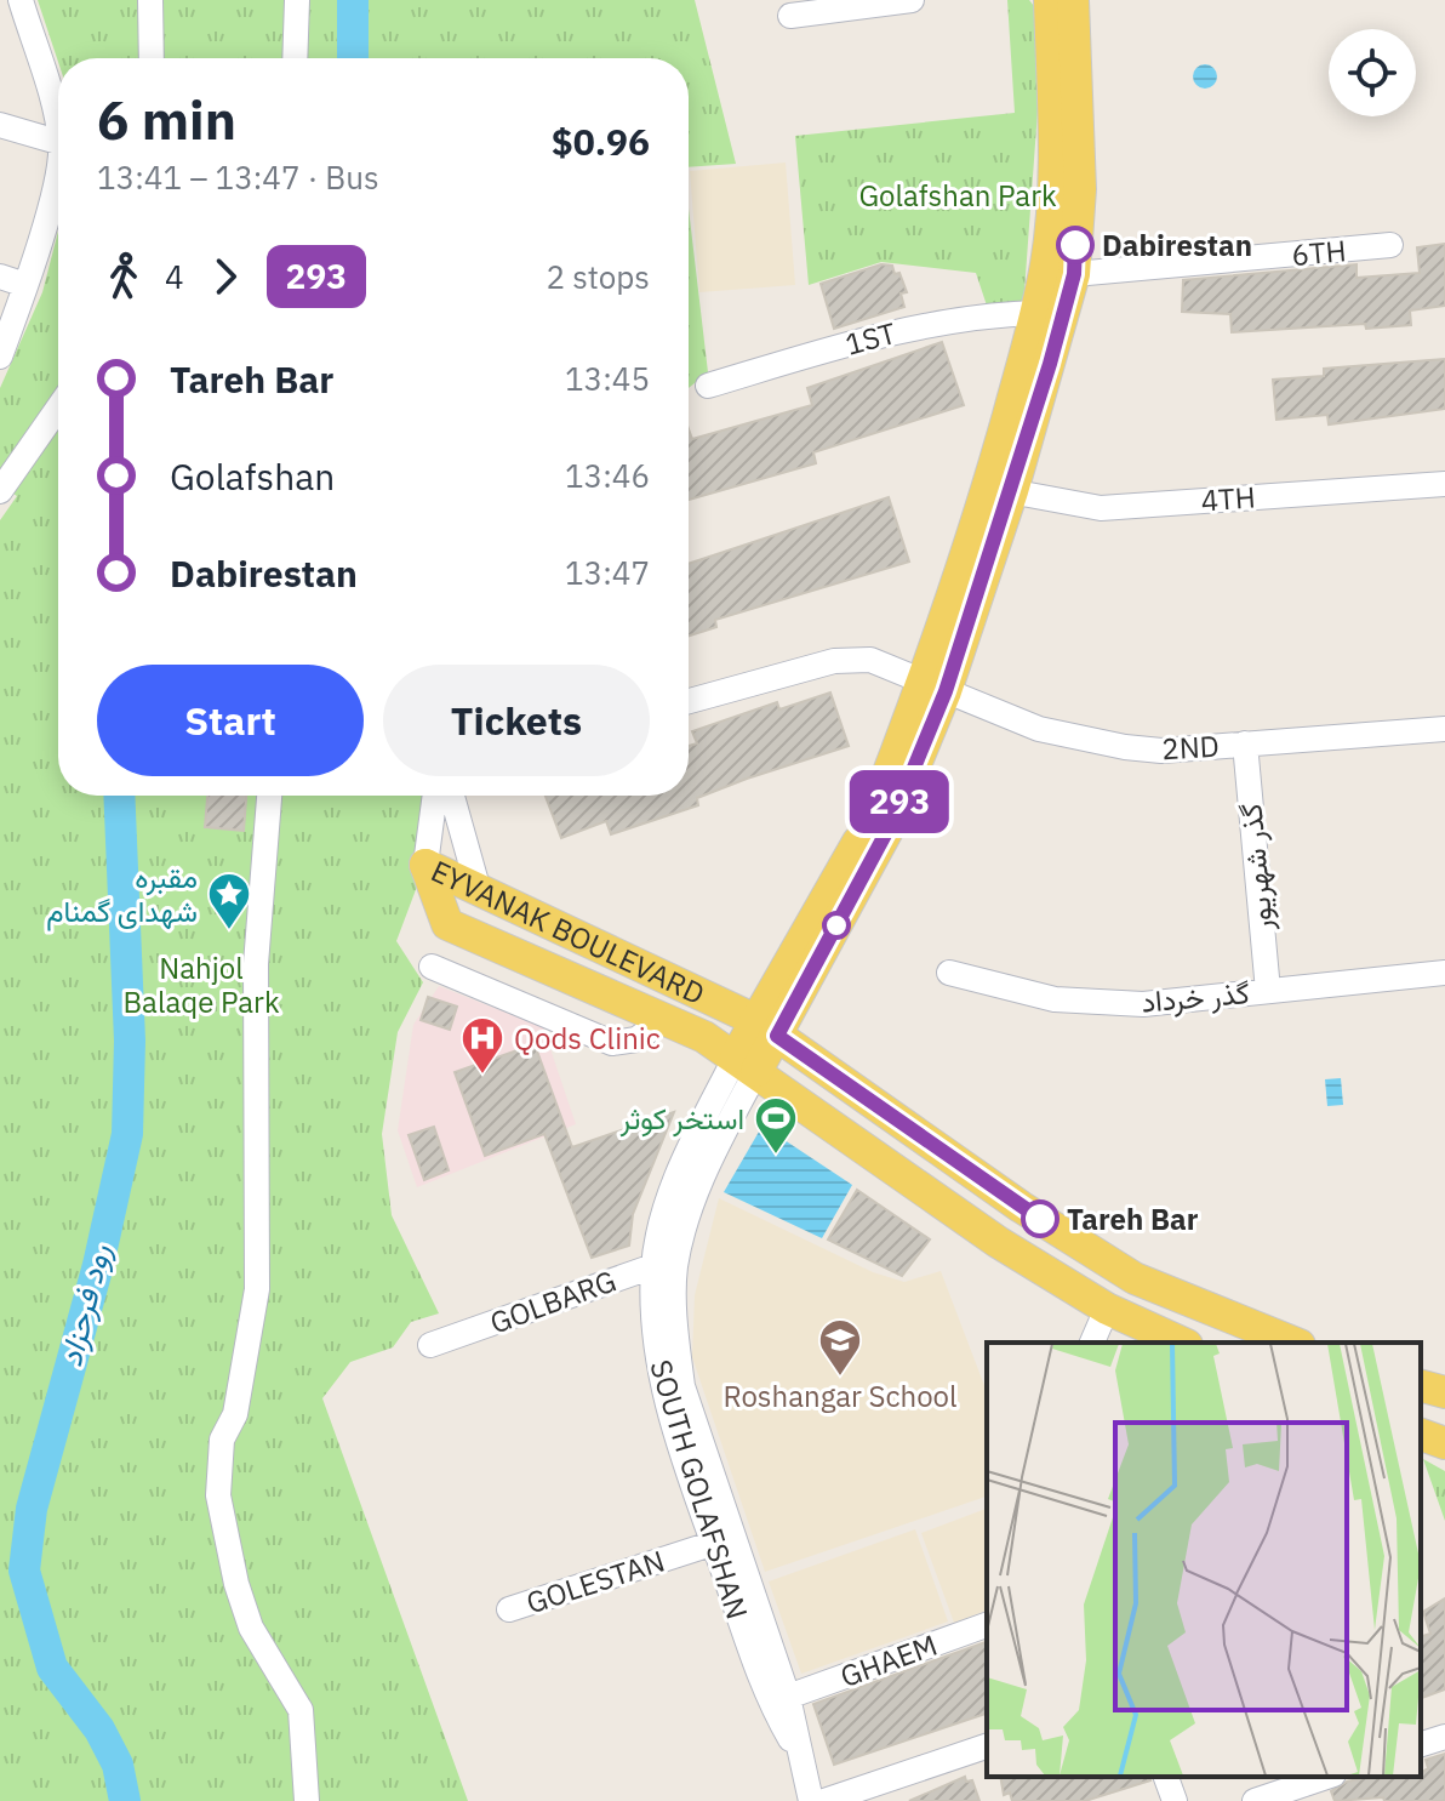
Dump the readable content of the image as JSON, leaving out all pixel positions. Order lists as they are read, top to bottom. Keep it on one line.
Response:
{"streets":{"main road":["EYVANAK BOULEVARD"],"street":["6TH","1ST","4TH","2ND","گذر شهریور","گذر خرداد","GOLBARG","SOUTH GOLAFSHAN","GOLESTAN","GHAEM"]},"crossings":[["2ND","گذر شهریور"],["گذر شهریور","گذر خرداد"],["EYVANAK BOULEVARD","SOUTH GOLAFSHAN"],["GOLBARG","SOUTH GOLAFSHAN"],["SOUTH GOLAFSHAN","GOLESTAN"],["SOUTH GOLAFSHAN","GHAEM"]],"water":["رود فرحزاد"],"parks":["Golafshan Park","Nahjol Balaqe Park"],"places":{"other":["Dabirestan","Tareh Bar"],"place":["مقبره شهدای گمنام"],"hospital":["Qods Clinic"],"sports":["استخر کوثر"],"school or university":["Roshangar School"]},"lines":["bus line 293"],"page":{"on_map":"293","heading":["6 min","13:41 – 13:47 · Bus","$0.96"],"legs":["4","293","2 stops"],"list":[{"name":"Tareh Bar","value":"13:45"},{"name":"Golafshan","value":"13:46"},{"name":"Dabirestan","value":"13:47"}],"buttons":["Start","Tickets"]}}
